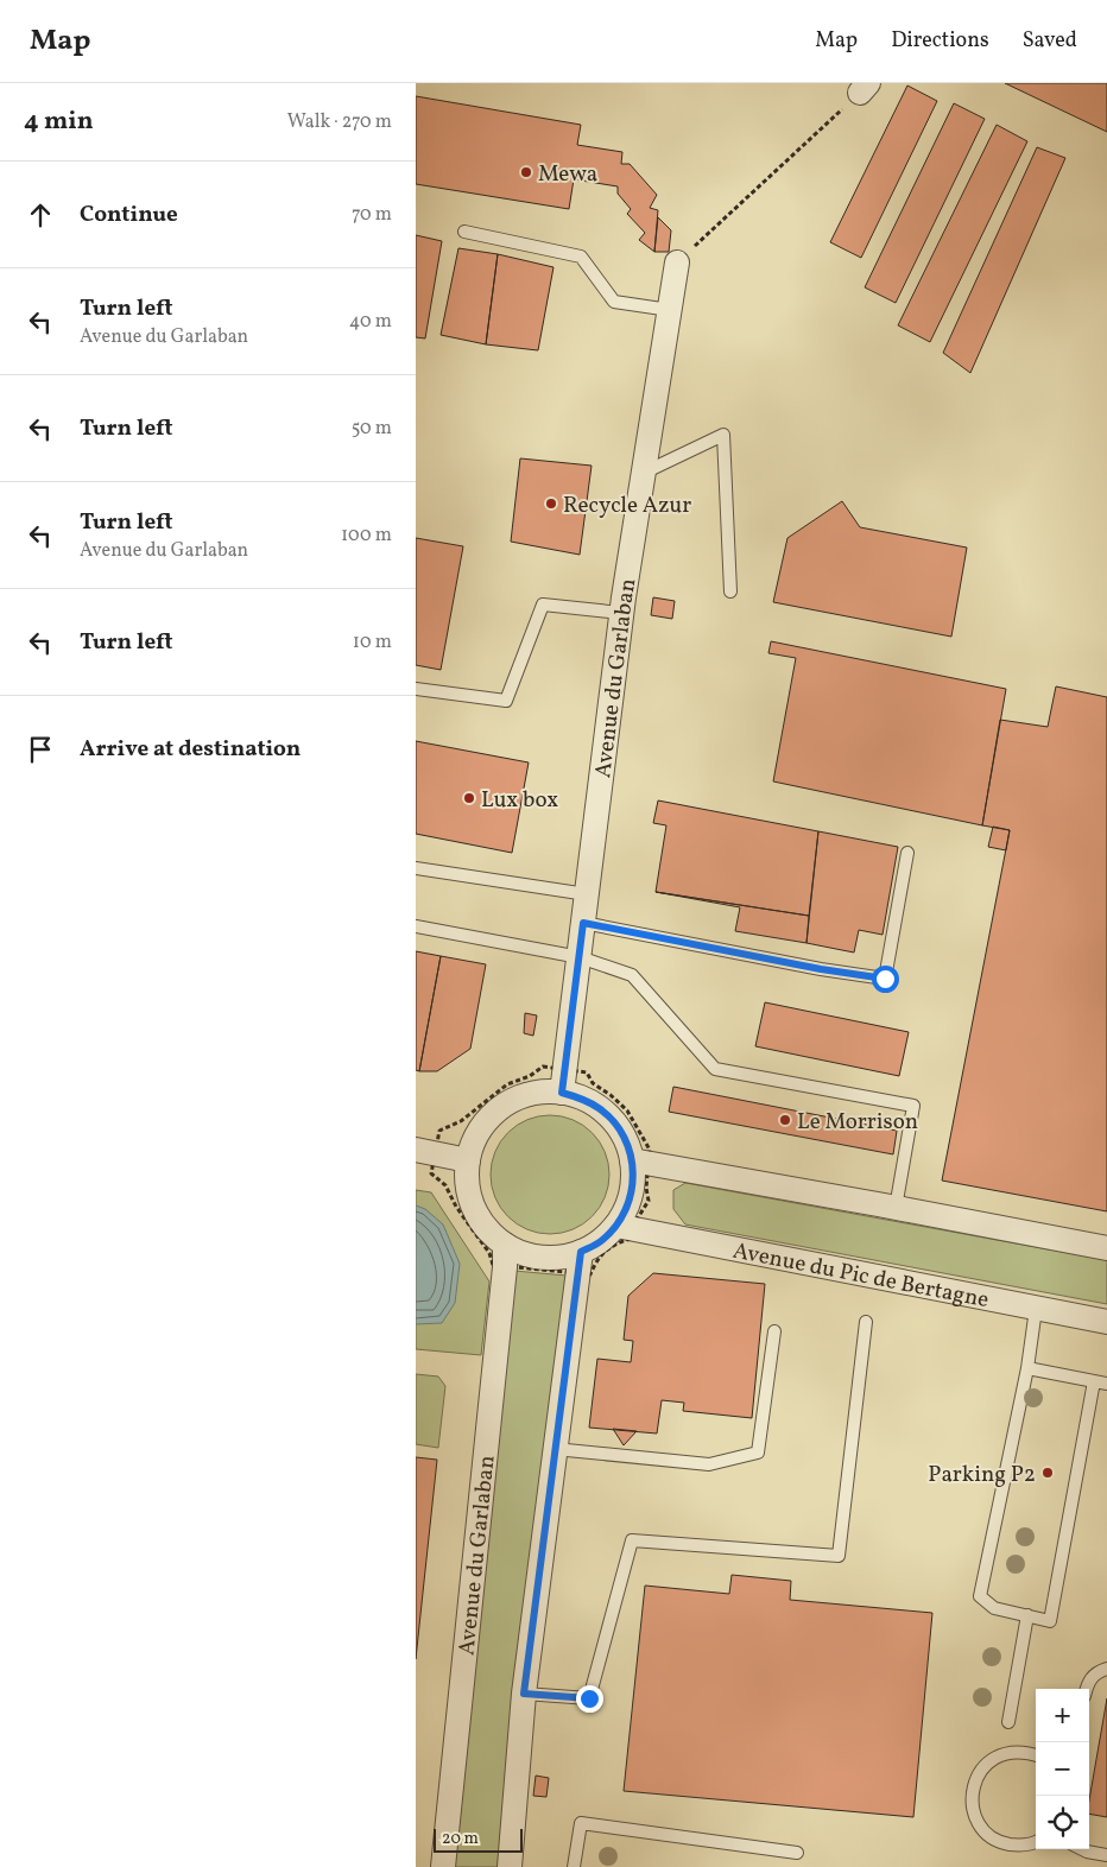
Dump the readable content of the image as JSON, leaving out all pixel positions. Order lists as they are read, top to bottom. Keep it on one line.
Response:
{"streets":{"street":["Avenue du Garlaban","Avenue du Pic de Bertagne"]},"crossings":[["Avenue du Garlaban","Avenue du Pic de Bertagne"]],"places":["Mewa","Recycle Azur","Lux box","Le Morrison","Parking P2"],"scale_bar":"20 m","page":{"header":"Map","nav":["Map","Directions","Saved"],"heading":["4 min","Walk · 270 m"],"list":[["Continue","70 m"],["Turn left","Avenue du Garlaban","40 m"],["Turn left","50 m"],["Turn left","Avenue du Garlaban","100 m"],["Turn left","10 m"],"Arrive at destination"],"map_buttons":["+","−"],"scale":"20 m"}}
